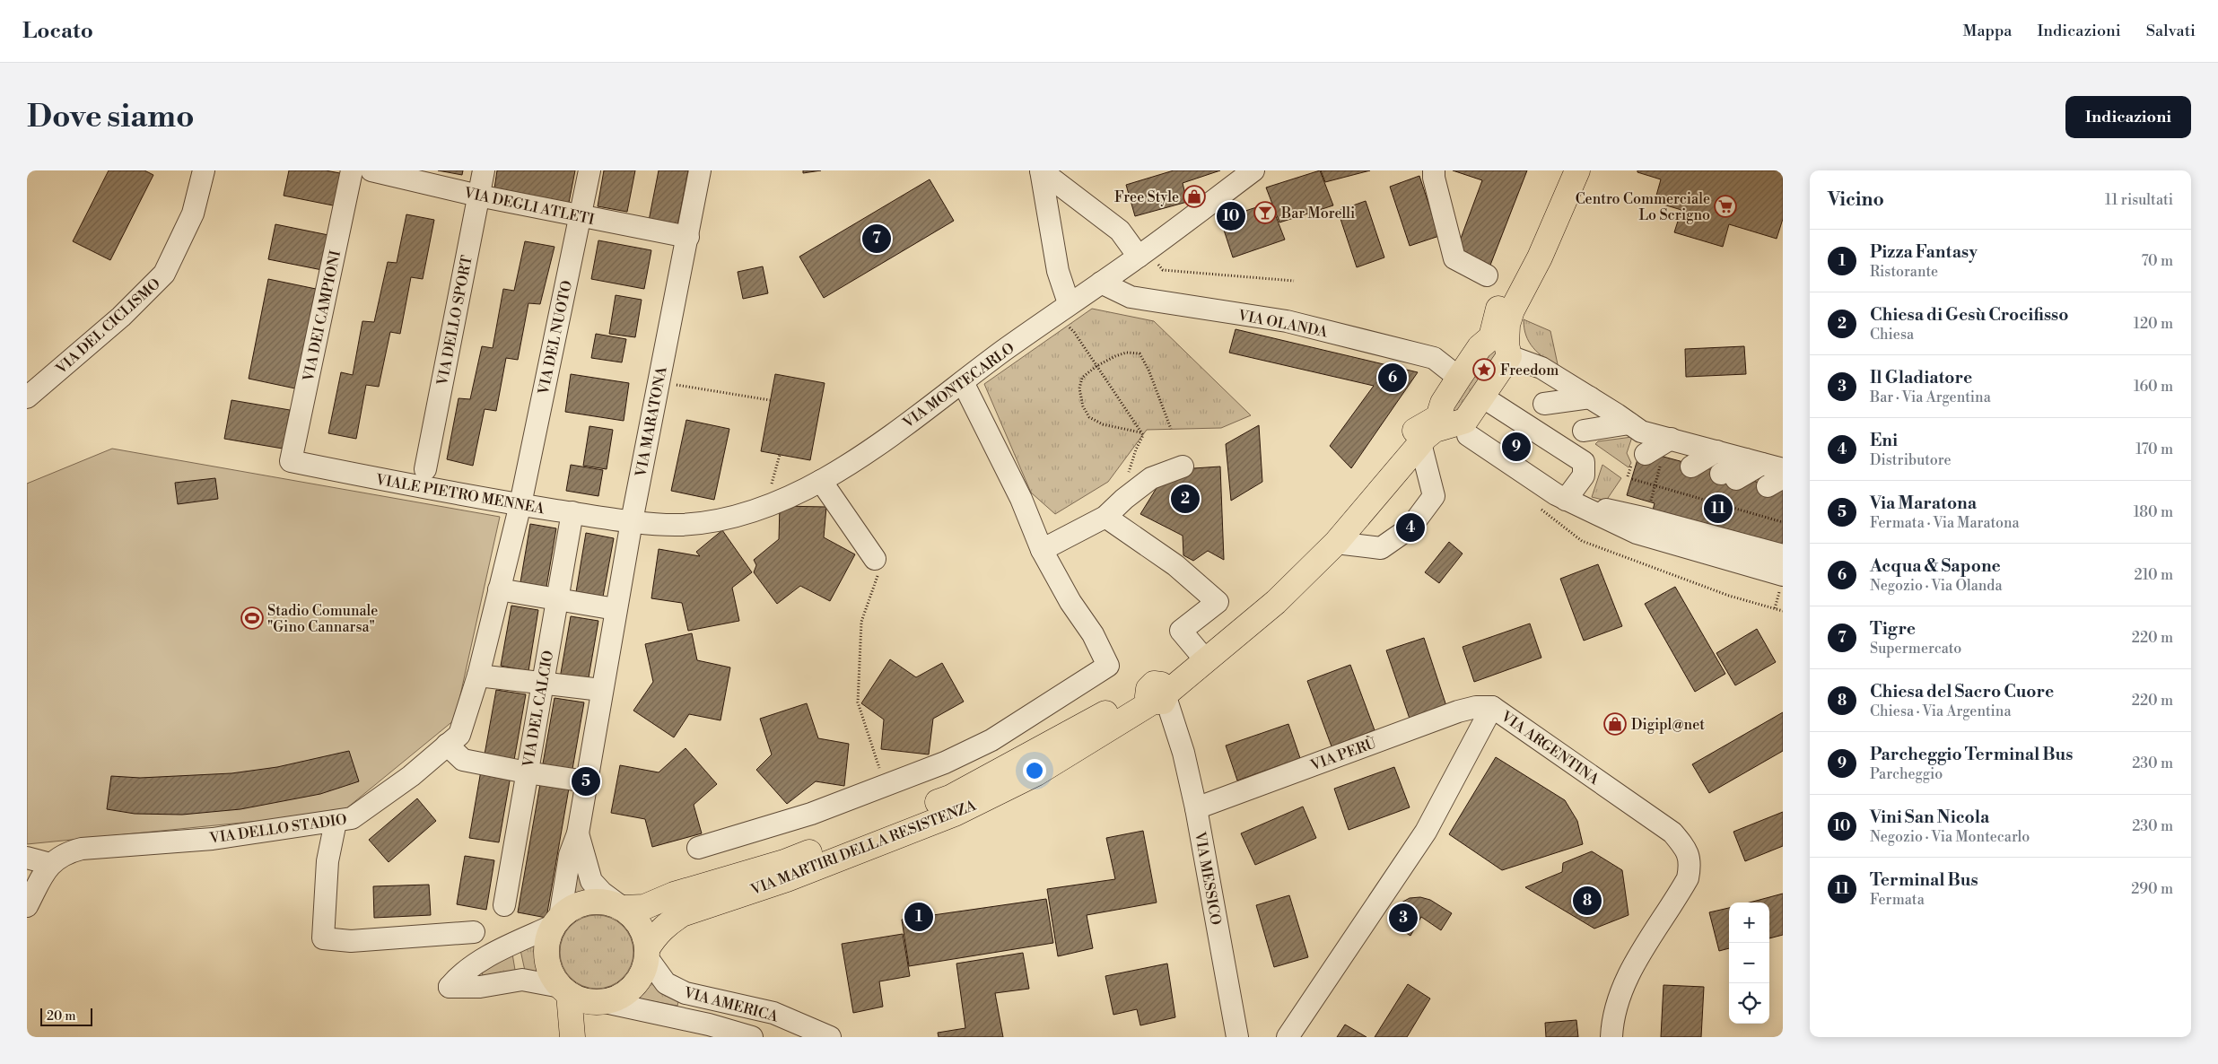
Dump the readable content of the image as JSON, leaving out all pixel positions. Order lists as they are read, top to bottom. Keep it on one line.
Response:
{"streets":{"main road":["VIA MARTIRI DELLA RESISTENZA"],"street":["VIA DEGLI ATLETI","VIA DEI CAMPIONI","VIA DELLO SPORT","VIA OLANDA","VIA DEL CICLISMO","VIA DEL NUOTO","VIA MONTECARLO","VIA MARATONA","VIALE PIETRO MENNEA","VIA DEL CALCIO","VIA ARGENTINA","VIA PERÙ","VIA DELLO STADIO","VIA MESSICO","VIA AMERICA"]},"crossings":[["VIA DEGLI ATLETI","VIA DELLO SPORT"],["VIA DEGLI ATLETI","VIA DEL NUOTO"],["VIA DEGLI ATLETI","VIA MARATONA"],["VIA DEI CAMPIONI","VIALE PIETRO MENNEA"],["VIA OLANDA","VIA MONTECARLO"],["VIA DEL NUOTO","VIALE PIETRO MENNEA"],["VIA DEL NUOTO","VIA DELLO STADIO"],["VIA MONTECARLO","VIA MARATONA"],["VIA MONTECARLO","VIALE PIETRO MENNEA"],["VIA MARATONA","VIALE PIETRO MENNEA"],["VIA MARATONA","VIA MARTIRI DELLA RESISTENZA"],["VIA MARATONA","VIA AMERICA"],["VIALE PIETRO MENNEA","VIA DEL CALCIO"],["VIALE PIETRO MENNEA","VIA DELLO STADIO"],["VIA ARGENTINA","VIA PERÙ"],["VIA PERÙ","VIA MESSICO"],["VIA MARTIRI DELLA RESISTENZA","VIA MESSICO"],["VIA MARTIRI DELLA RESISTENZA","VIA AMERICA"]],"places":{"shop":["Free Style","Digipl@net"],"supermarket":["Centro Commerciale Lo Scrigno"],"bar":["Bar Morelli"],"place":["Freedom"],"sports":["Stadio Comunale \"Gino Cannarsa\""]},"scale_bar":"20 m","page":{"header":"Locato","nav":["Mappa","Indicazioni","Salvati"],"buttons":"Indicazioni","title":"Dove siamo","heading":["Vicino","11 risultati"],"pins":["10","7","6","9","2","11","4","5","8","1","3"],"list":[{"mark":"1","name":"Pizza Fantasy","note":"Ristorante","value":"70 m"},{"mark":"2","name":"Chiesa di Gesù Crocifisso","note":"Chiesa","value":"120 m"},{"mark":"3","name":"Il Gladiatore","note":"Bar · Via Argentina","value":"160 m"},{"mark":"4","name":"Eni","note":"Distributore","value":"170 m"},{"mark":"5","name":"Via Maratona","note":"Fermata · Via Maratona","value":"180 m"},{"mark":"6","name":"Acqua & Sapone","note":"Negozio · Via Olanda","value":"210 m"},{"mark":"7","name":"Tigre","note":"Supermercato","value":"220 m"},{"mark":"8","name":"Chiesa del Sacro Cuore","note":"Chiesa · Via Argentina","value":"220 m"},{"mark":"9","name":"Parcheggio Terminal Bus","note":"Parcheggio","value":"230 m"},{"mark":"10","name":"Vini San Nicola","note":"Negozio · Via Montecarlo","value":"230 m"},{"mark":"11","name":"Terminal Bus","note":"Fermata","value":"290 m"}],"map_buttons":["+","−"],"scale":"20 m"}}
